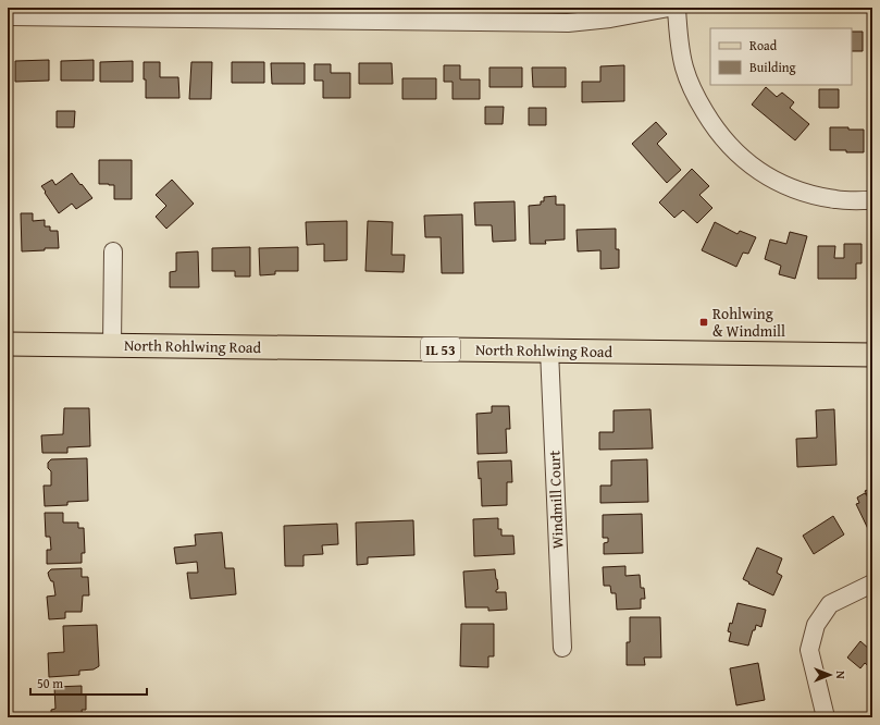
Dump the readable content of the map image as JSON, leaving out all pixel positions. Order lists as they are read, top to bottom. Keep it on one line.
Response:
{"streets":{"main road":["North Rohlwing Road","IL 53"],"street":["Windmill Court"]},"crossings":[["North Rohlwing Road","Windmill Court"]],"places":{"transit":["Rohlwing & Windmill"]},"legend":["Road","Building"],"scale_bar":"50 m","north":"right"}
